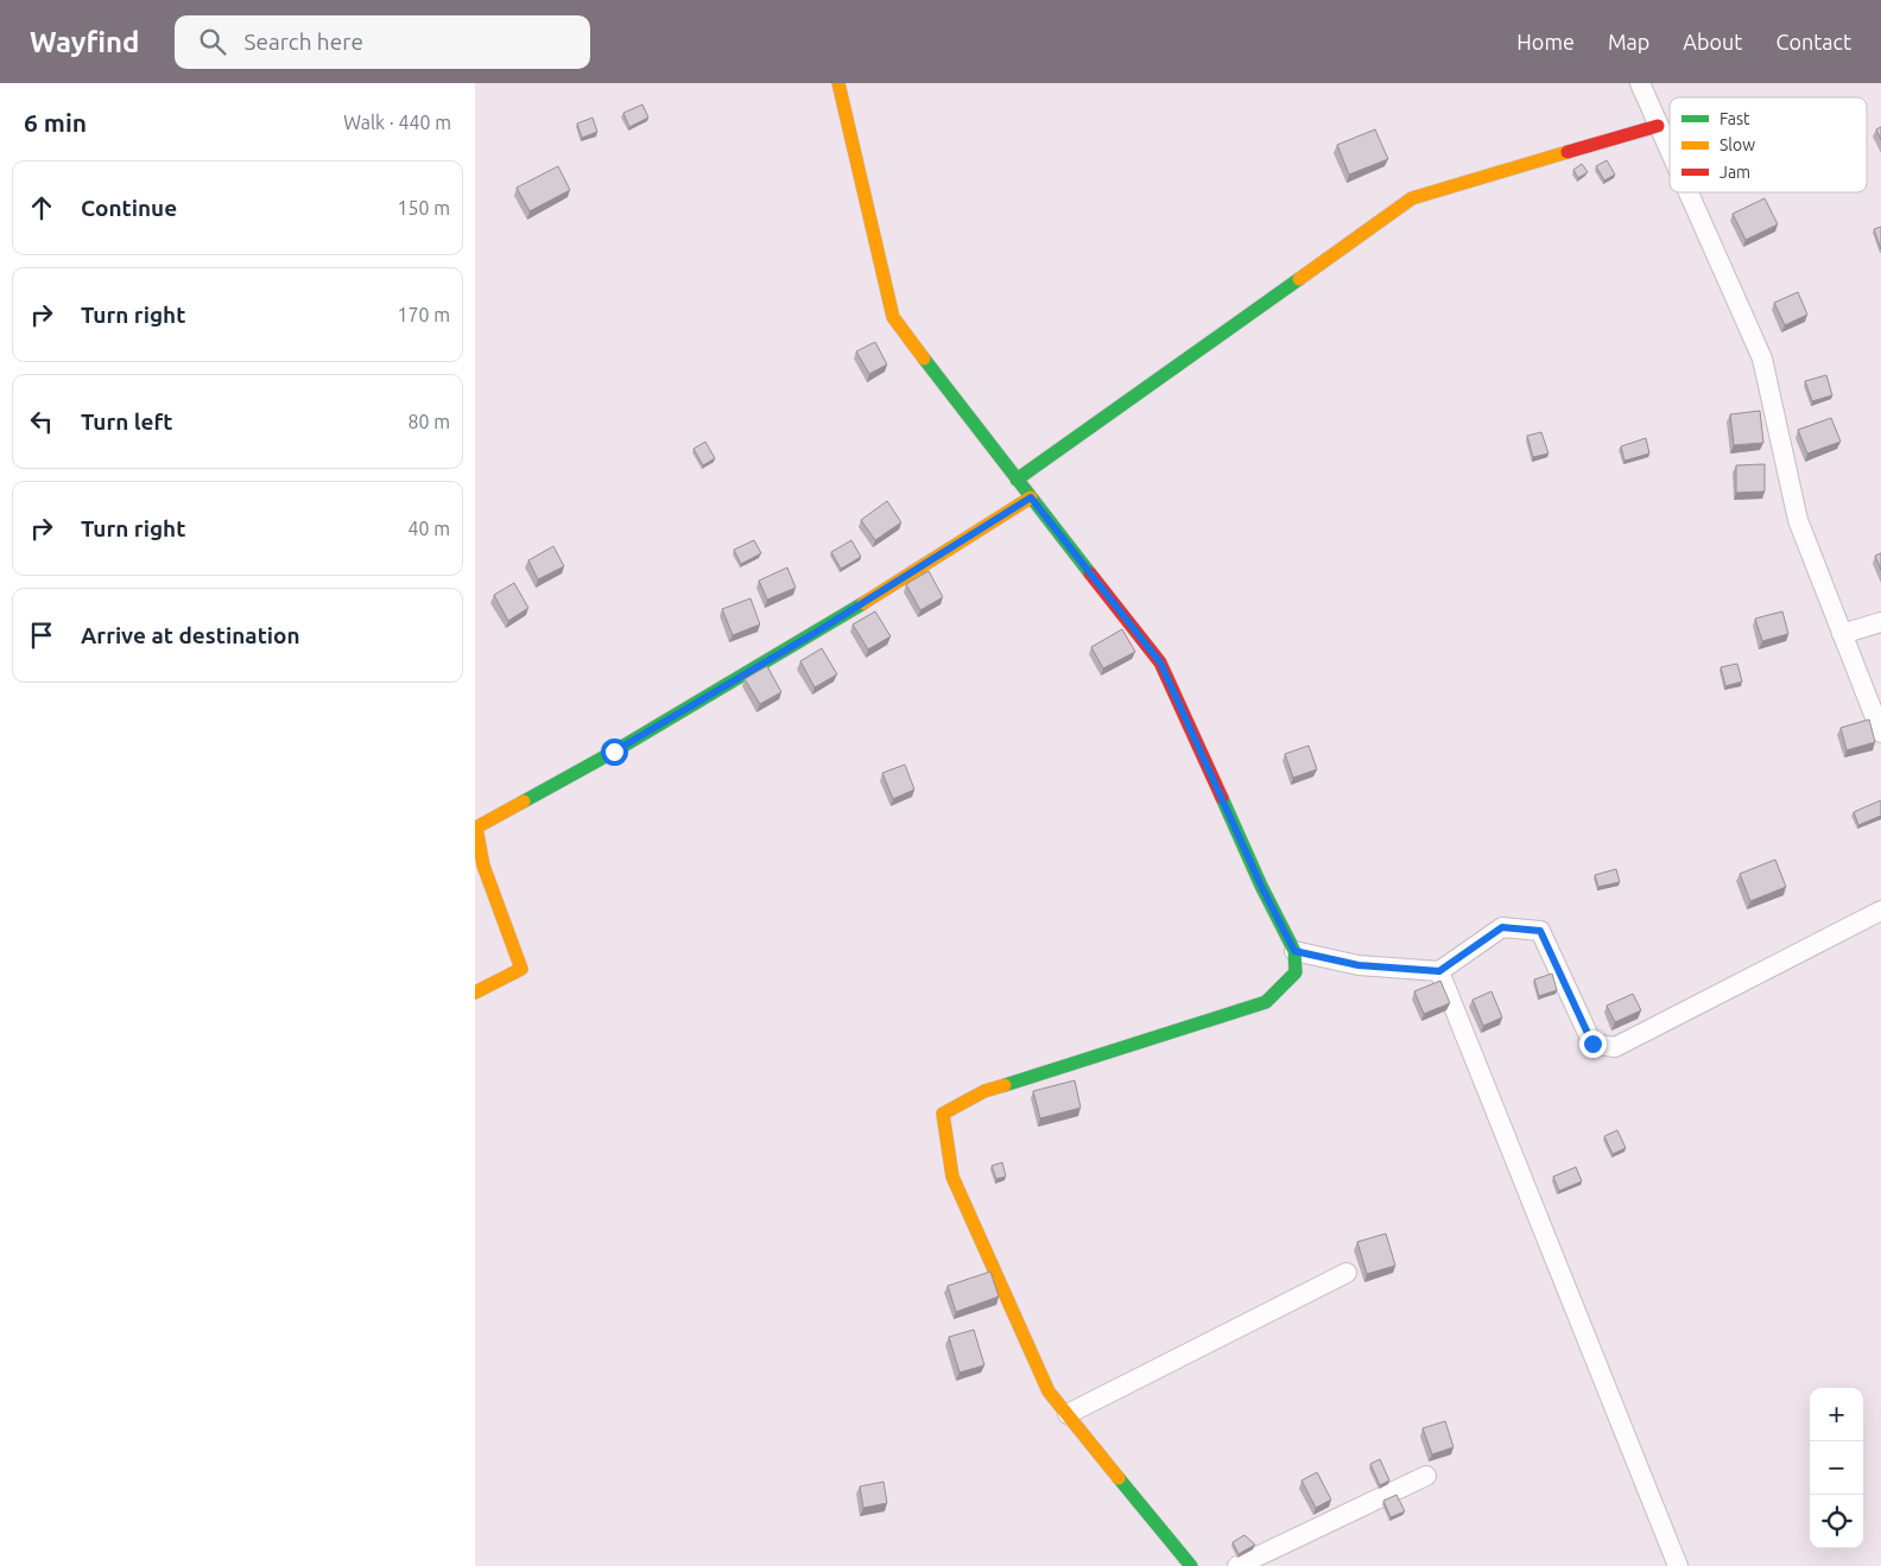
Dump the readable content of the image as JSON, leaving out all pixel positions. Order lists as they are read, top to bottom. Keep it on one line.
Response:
{"legend":["Fast","Slow","Jam"],"page":{"header":"Wayfind","search":"Search here","nav":["Home","Map","About","Contact"],"heading":["6 min","Walk · 440 m"],"list":[["Continue","150 m"],["Turn right","170 m"],["Turn left","80 m"],["Turn right","40 m"],"Arrive at destination"],"map_buttons":["+","−"]}}
